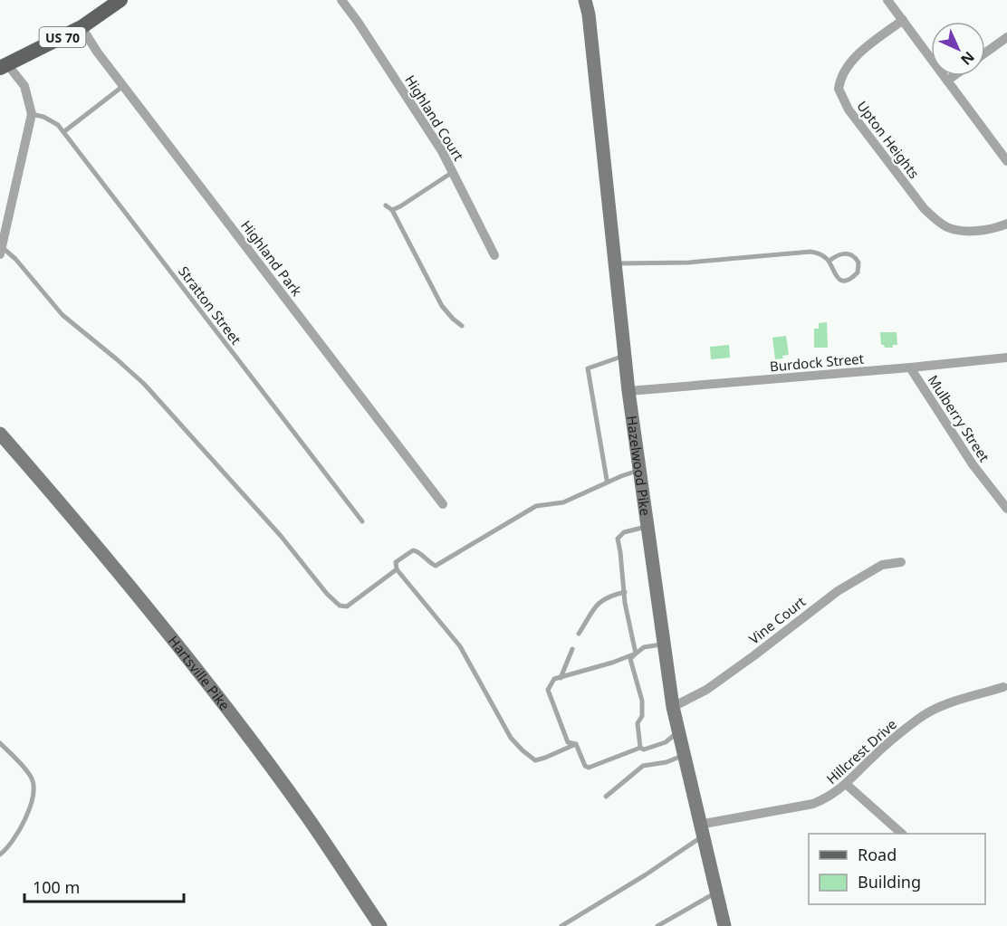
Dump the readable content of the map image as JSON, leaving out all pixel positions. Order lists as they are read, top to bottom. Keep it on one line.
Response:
{"streets":{"main road":["US 70"],"street":["Highland Court","Upton Heights","Highland Park","Burdock Street","Mulberry Street","Hazelwood Pike","Vine Court","Hartsville Pike","Hillcrest Drive"],"lane":["Stratton Street"]},"crossings":[["US 70","Highland Park"],["Burdock Street","Mulberry Street"],["Burdock Street","Hazelwood Pike"],["Hazelwood Pike","Vine Court"],["Hazelwood Pike","Hillcrest Drive"]],"legend":["Road","Building"],"scale_bar":"100 m","north":"bottom right"}
